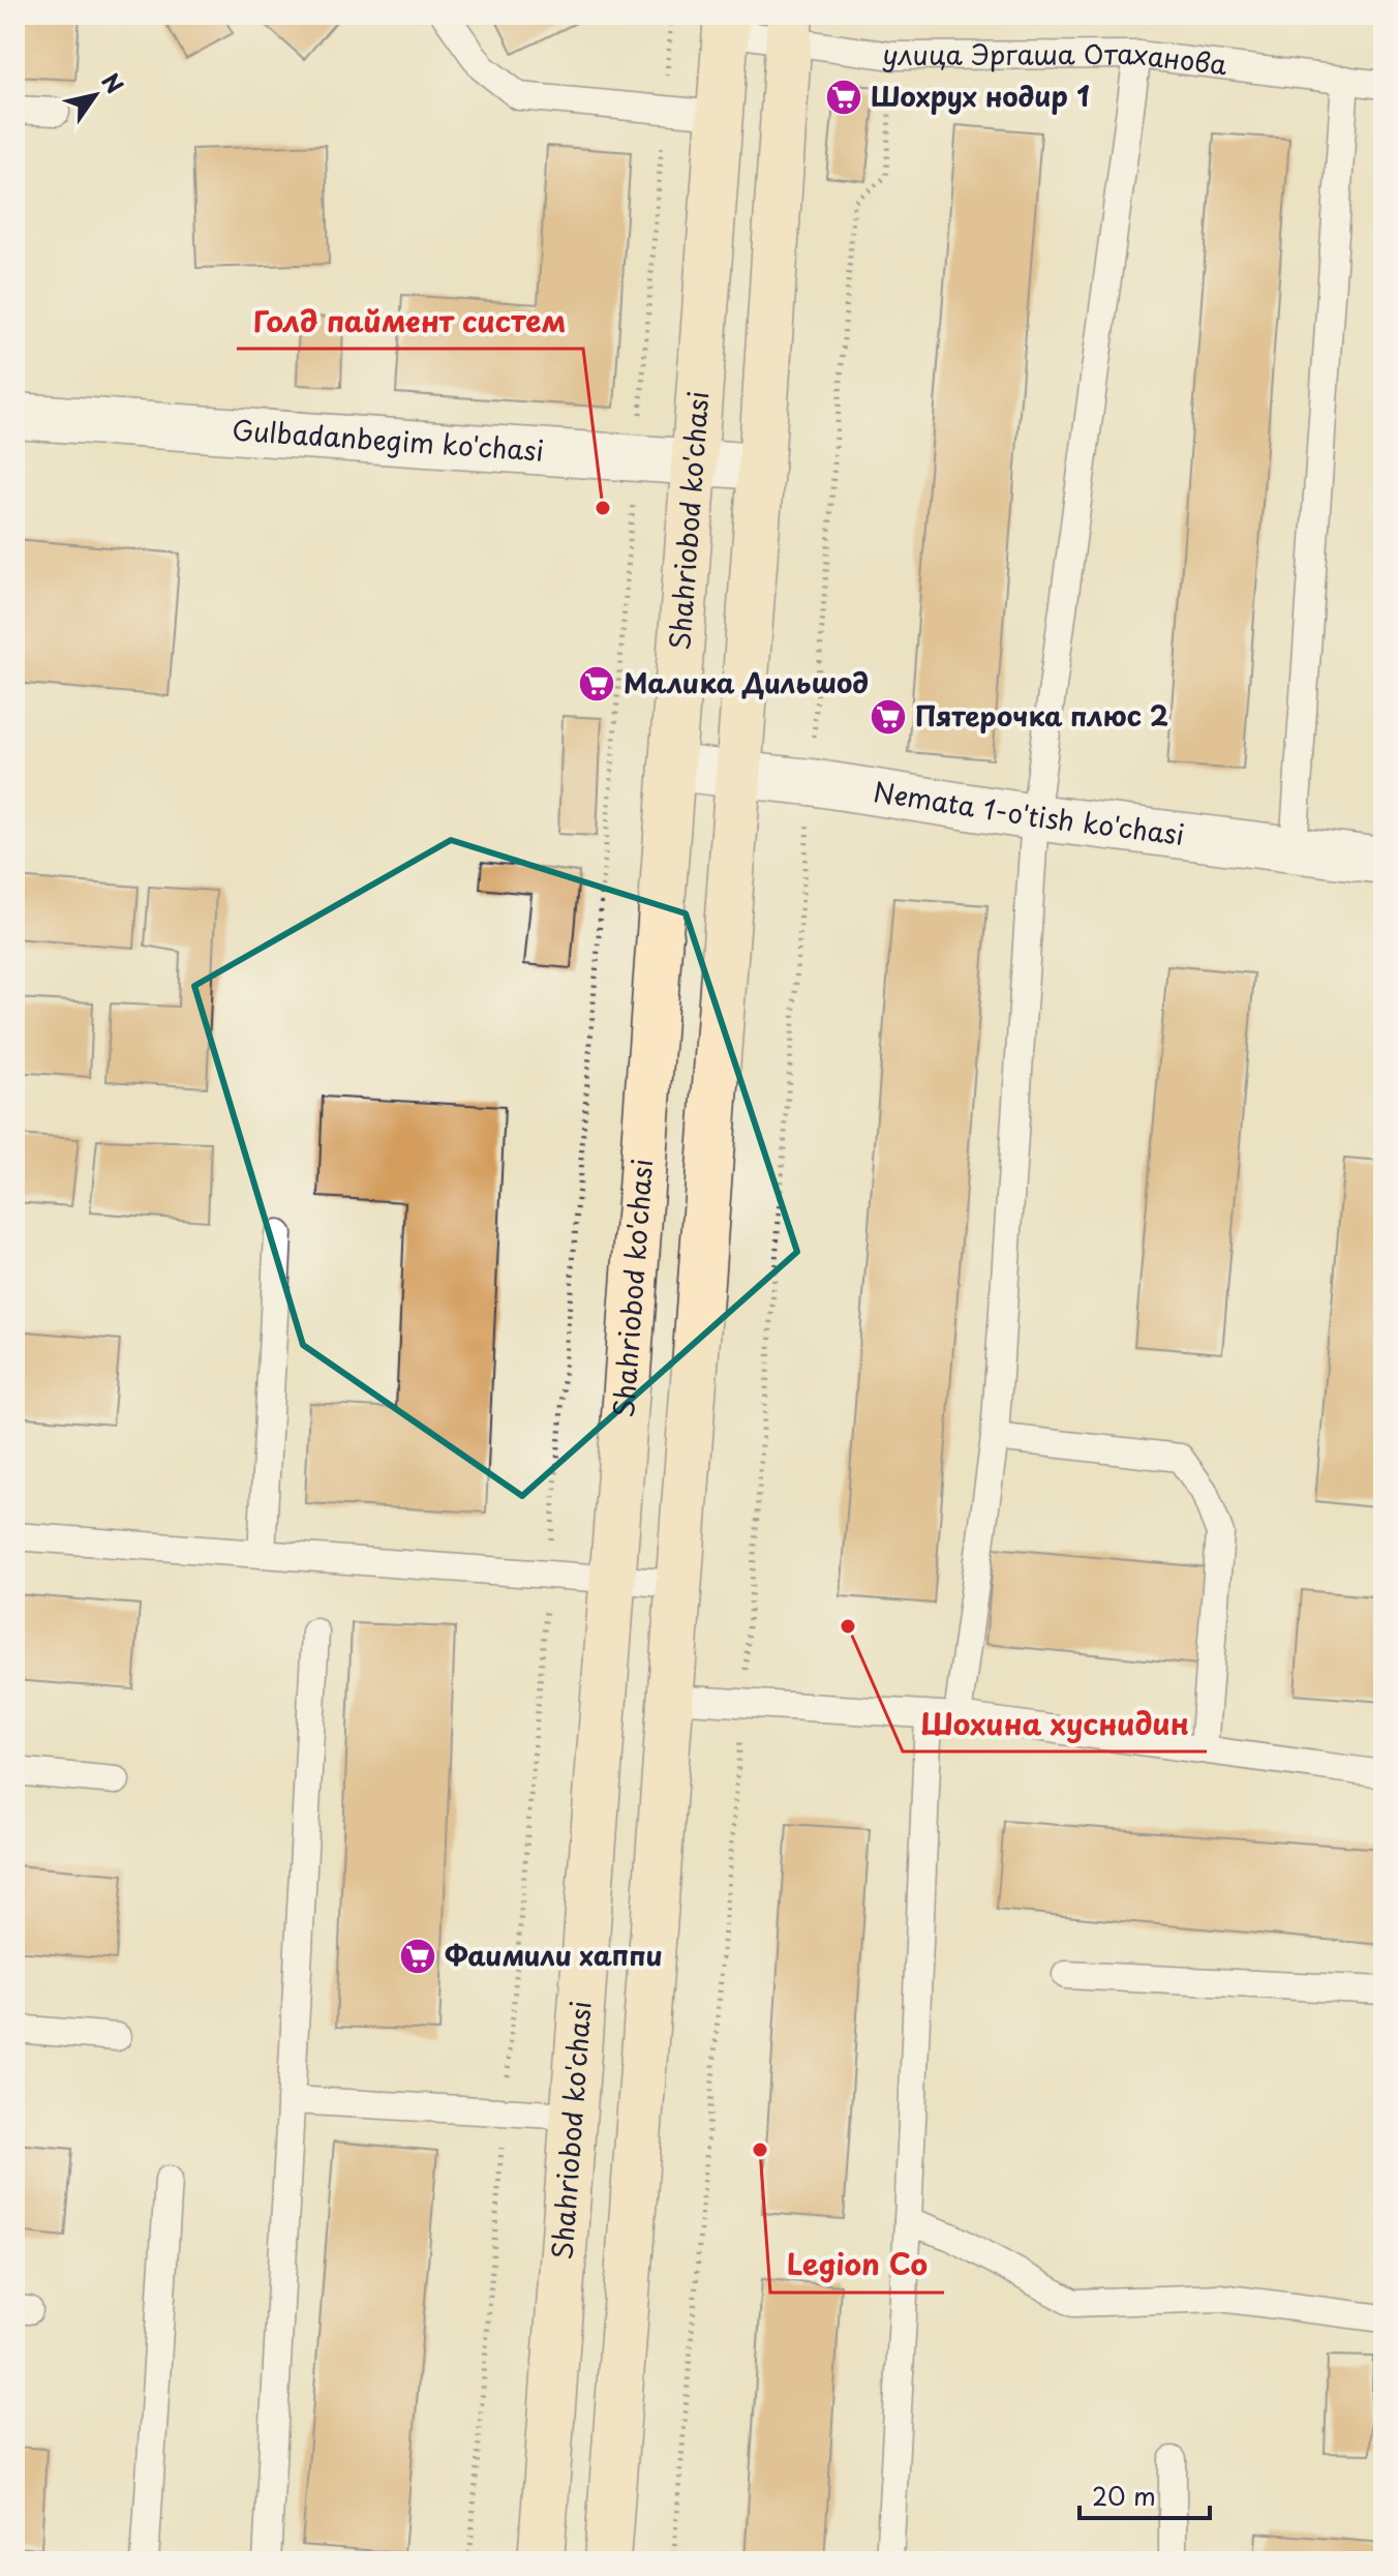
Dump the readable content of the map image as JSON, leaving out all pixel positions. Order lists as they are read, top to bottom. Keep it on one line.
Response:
{"streets":{"main road":["Shahriobod ko'chasi"],"street":["Gulbadanbegim ko'chasi","Nemata 1-o'tish ko'chasi"],"lane":["улица Эргаша Отаханова"]},"crossings":[["улица Эргаша Отаханова","Shahriobod ko'chasi"],["Gulbadanbegim ko'chasi","Shahriobod ko'chasi"],["Shahriobod ko'chasi","Nemata 1-o'tish ko'chasi"]],"places":{"supermarket":["Шохрух нодир 1","Малика Дильшод","Пятерочка плюс 2","Фаимили хаппи"],"other":["Голд паймент систем","Шохина хуснидин","Legion Co"]},"scale_bar":"20 m","north":"top right"}
